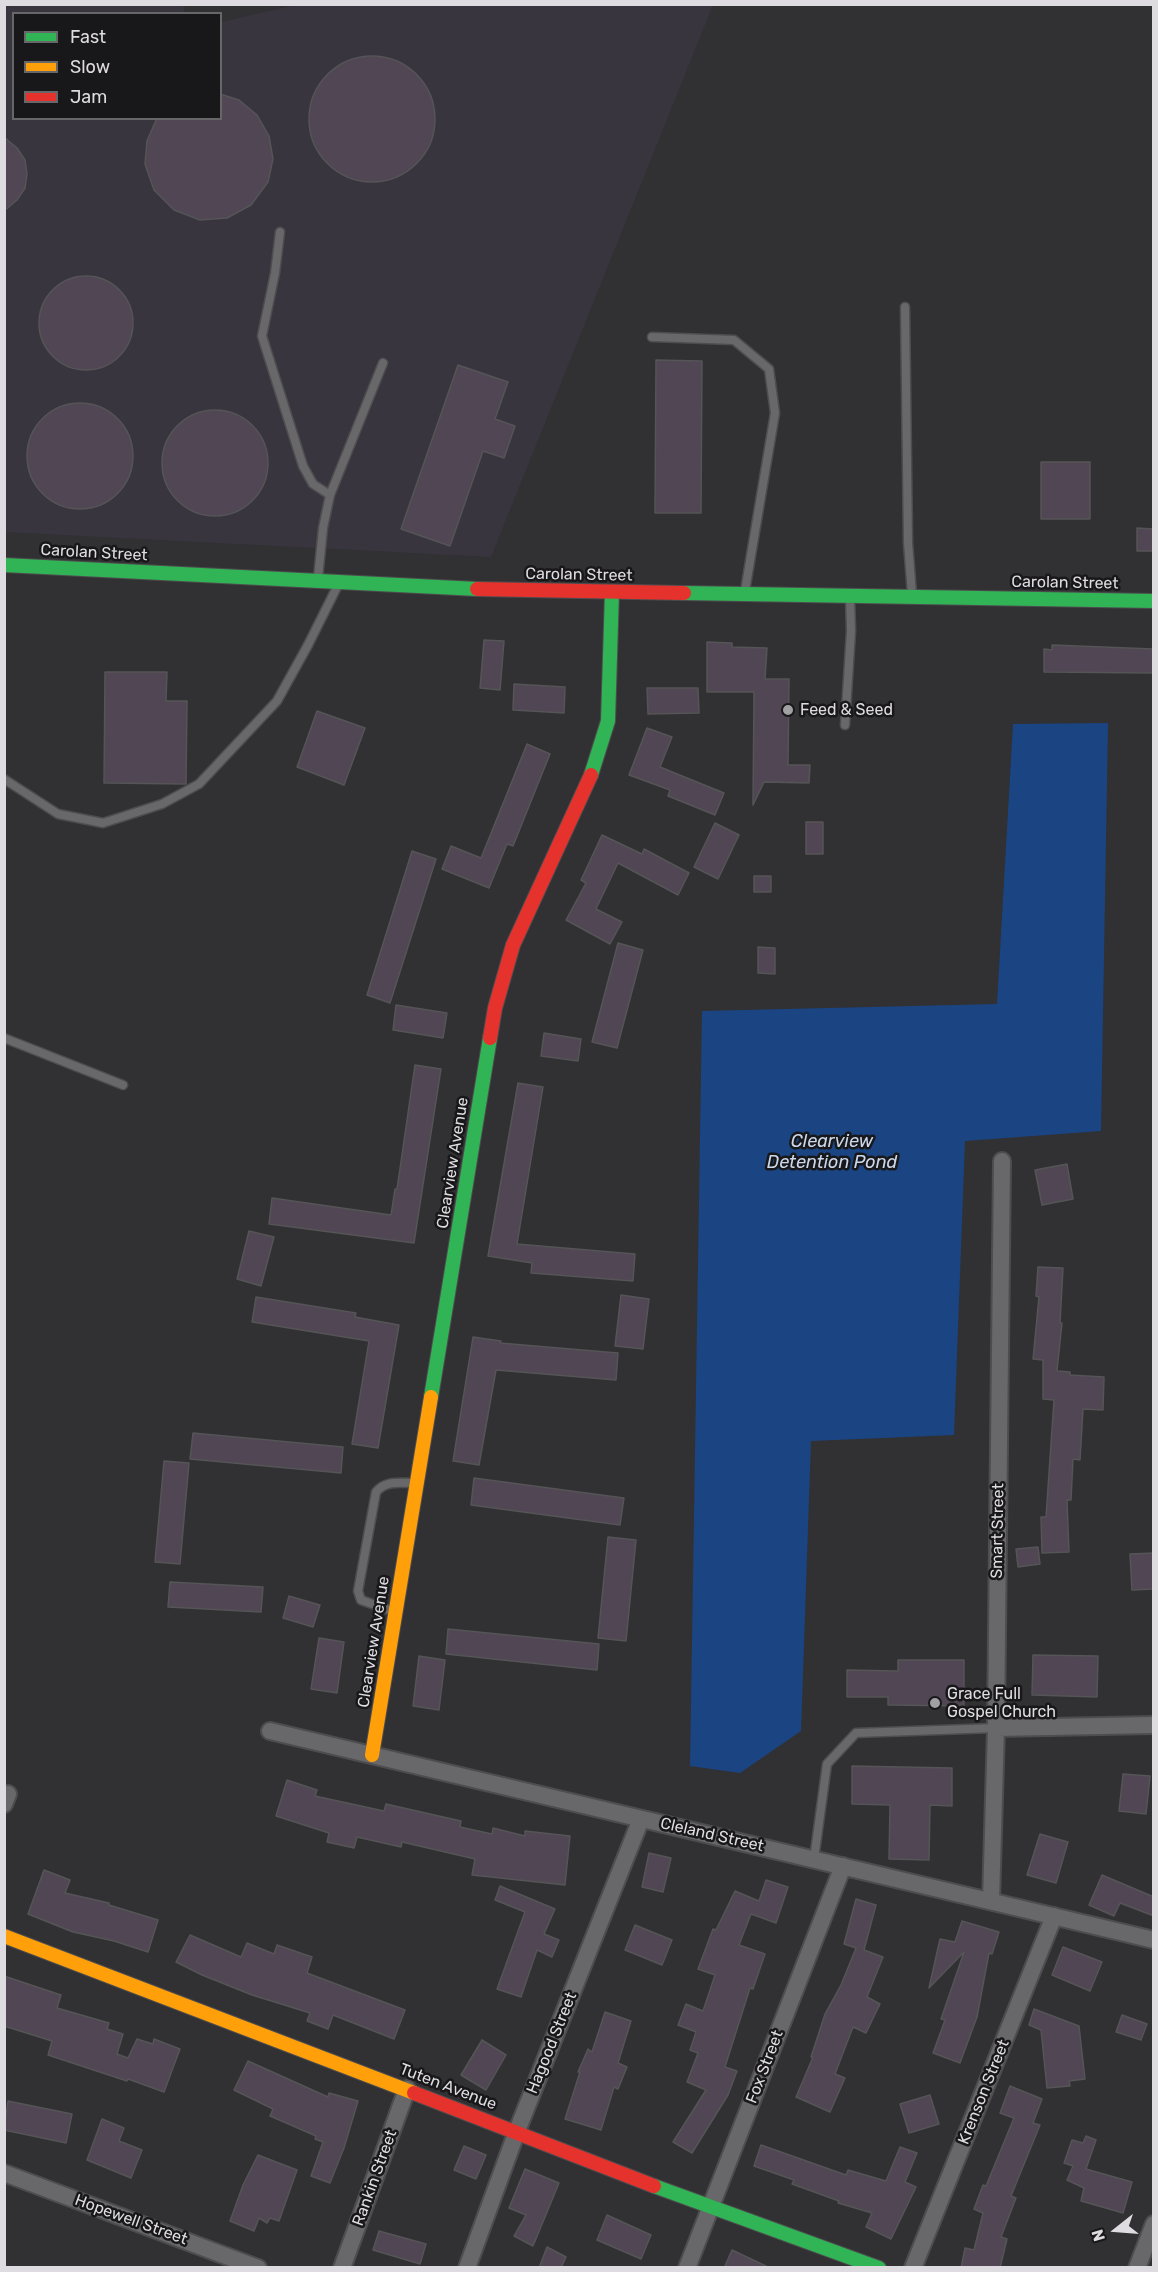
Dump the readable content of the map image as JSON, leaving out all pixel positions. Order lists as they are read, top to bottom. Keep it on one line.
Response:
{"streets":{"street":["Carolan Street","Clearview Avenue","Smart Street","Cleland Street","Hagood Street","Fox Street","Tuten Avenue","Krenson Street","Rankin Street","Hopewell Street"]},"crossings":[["Carolan Street","Clearview Avenue"],["Clearview Avenue","Cleland Street"],["Smart Street","Cleland Street"],["Cleland Street","Hagood Street"],["Cleland Street","Fox Street"],["Cleland Street","Krenson Street"],["Hagood Street","Tuten Avenue"],["Fox Street","Tuten Avenue"],["Tuten Avenue","Rankin Street"]],"water":["Clearview Detention Pond"],"places":["Feed & Seed","Grace Full Gospel Church"],"legend":["Fast","Slow","Jam"],"north":"left"}
